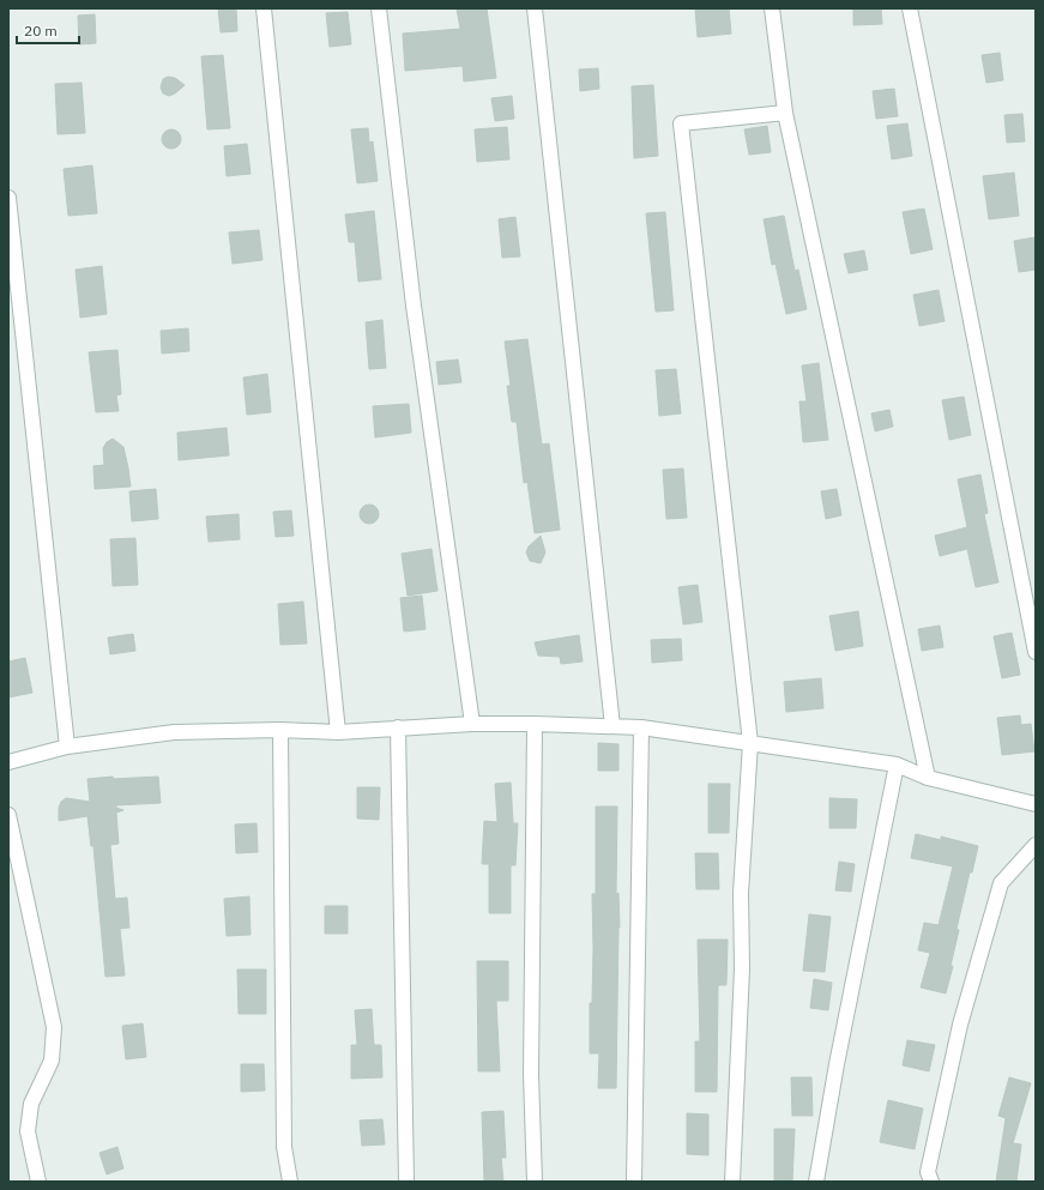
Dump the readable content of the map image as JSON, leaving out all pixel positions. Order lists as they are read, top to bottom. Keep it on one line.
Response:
{"scale_bar":"20 m"}
